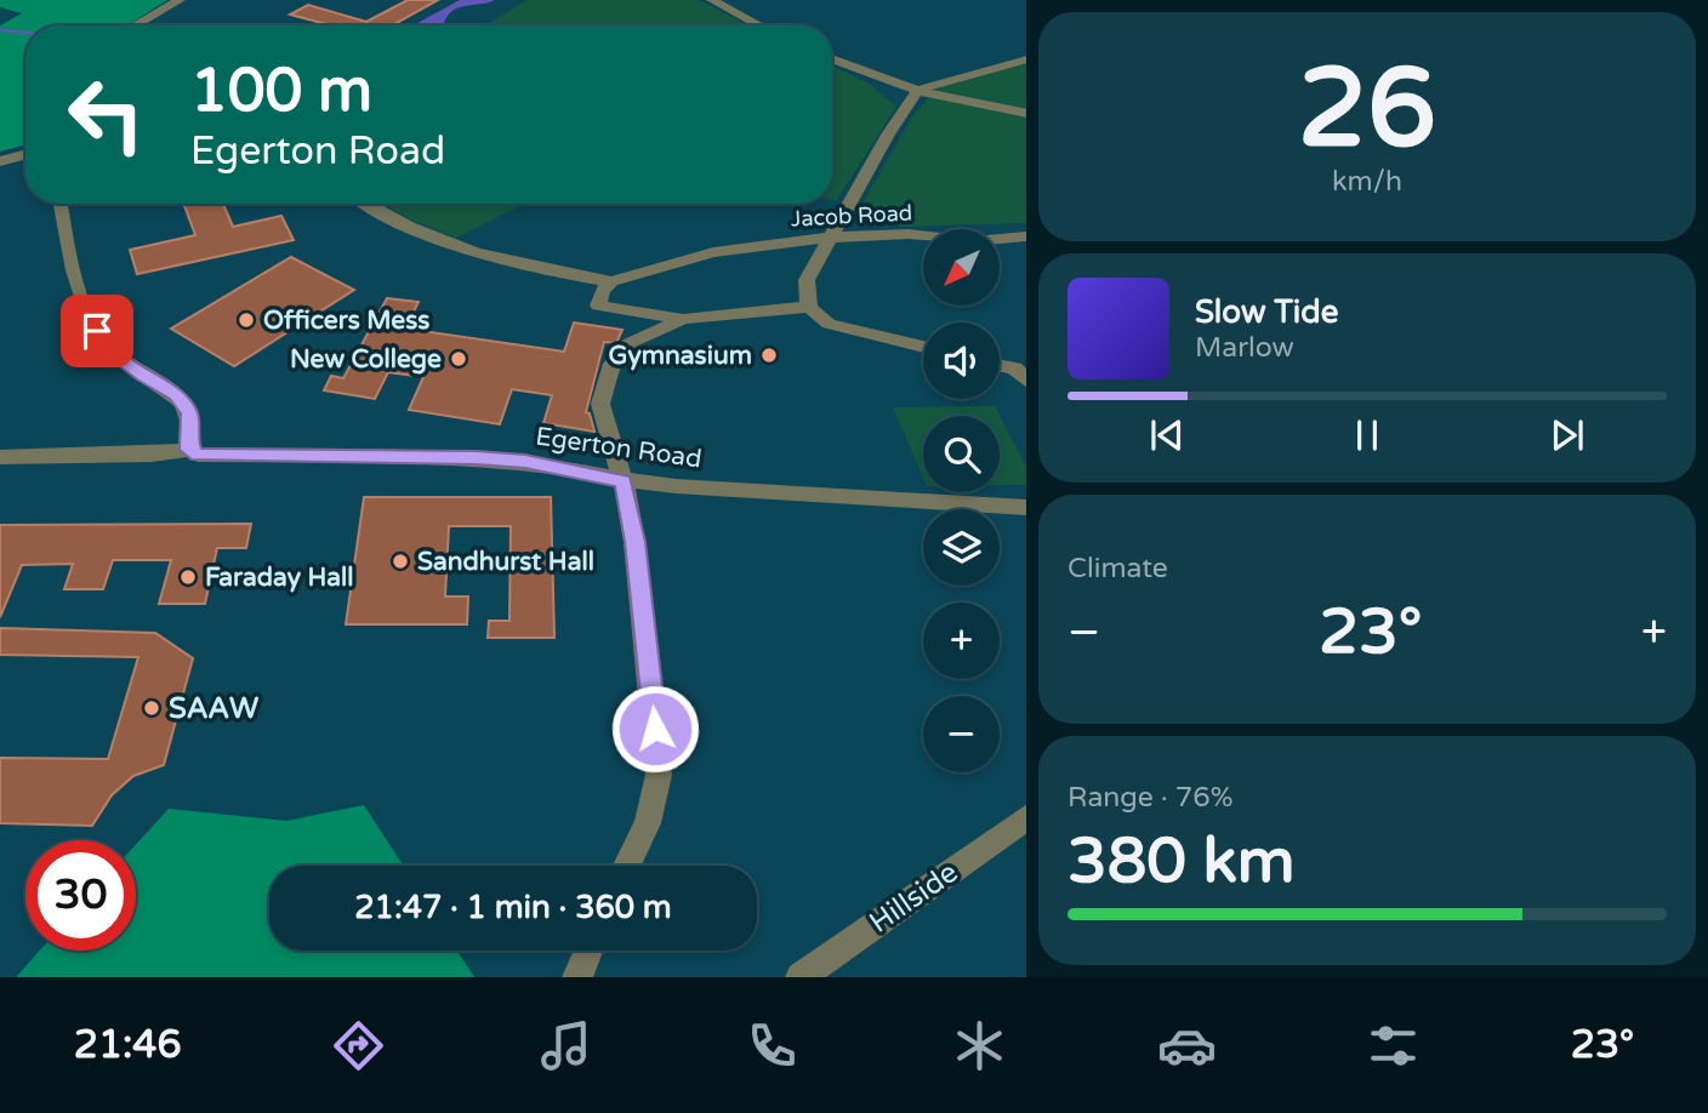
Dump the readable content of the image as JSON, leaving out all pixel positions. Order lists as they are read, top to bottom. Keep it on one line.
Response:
{"streets":{"street":["Jacob Road","Egerton Road","Hillside"]},"places":["Officers Mess","Gymnasium","New College","Sandhurst Hall","Faraday Hall","SAAW"],"north":"bottom left","page":{"tile":[["26","km/h"],"Climate",["Range · 76%","380 km"]],"turn":["100 m","Egerton Road"],"map_buttons":["+","−"],"song":["Slow Tide","Marlow"],"heat":["−","23°","+"],"limit":"30","trip":"21:47 · 1 min · 360 m","tabs":["21:46","23°"]}}
